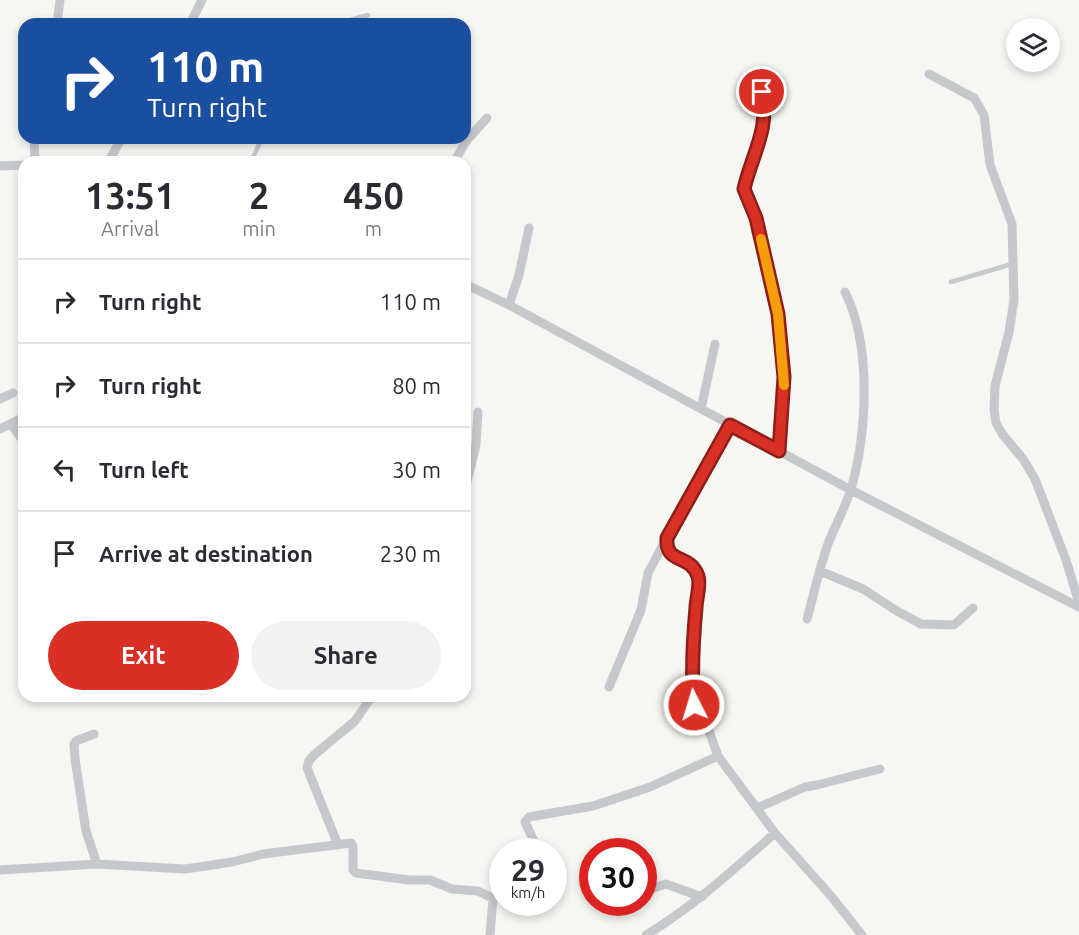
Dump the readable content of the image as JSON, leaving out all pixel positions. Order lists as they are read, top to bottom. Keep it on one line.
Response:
{"page":{"turn":["110 m","Turn right"],"eta":["13:51","Arrival","2","min","450","m"],"list":[{"name":"Turn right","value":"110 m"},{"name":"Turn right","value":"80 m"},{"name":"Turn left","value":"30 m"},{"name":"Arrive at destination","value":"230 m"}],"buttons":["Exit","Share"],"speed":"29 km/h","limit":"30"}}
